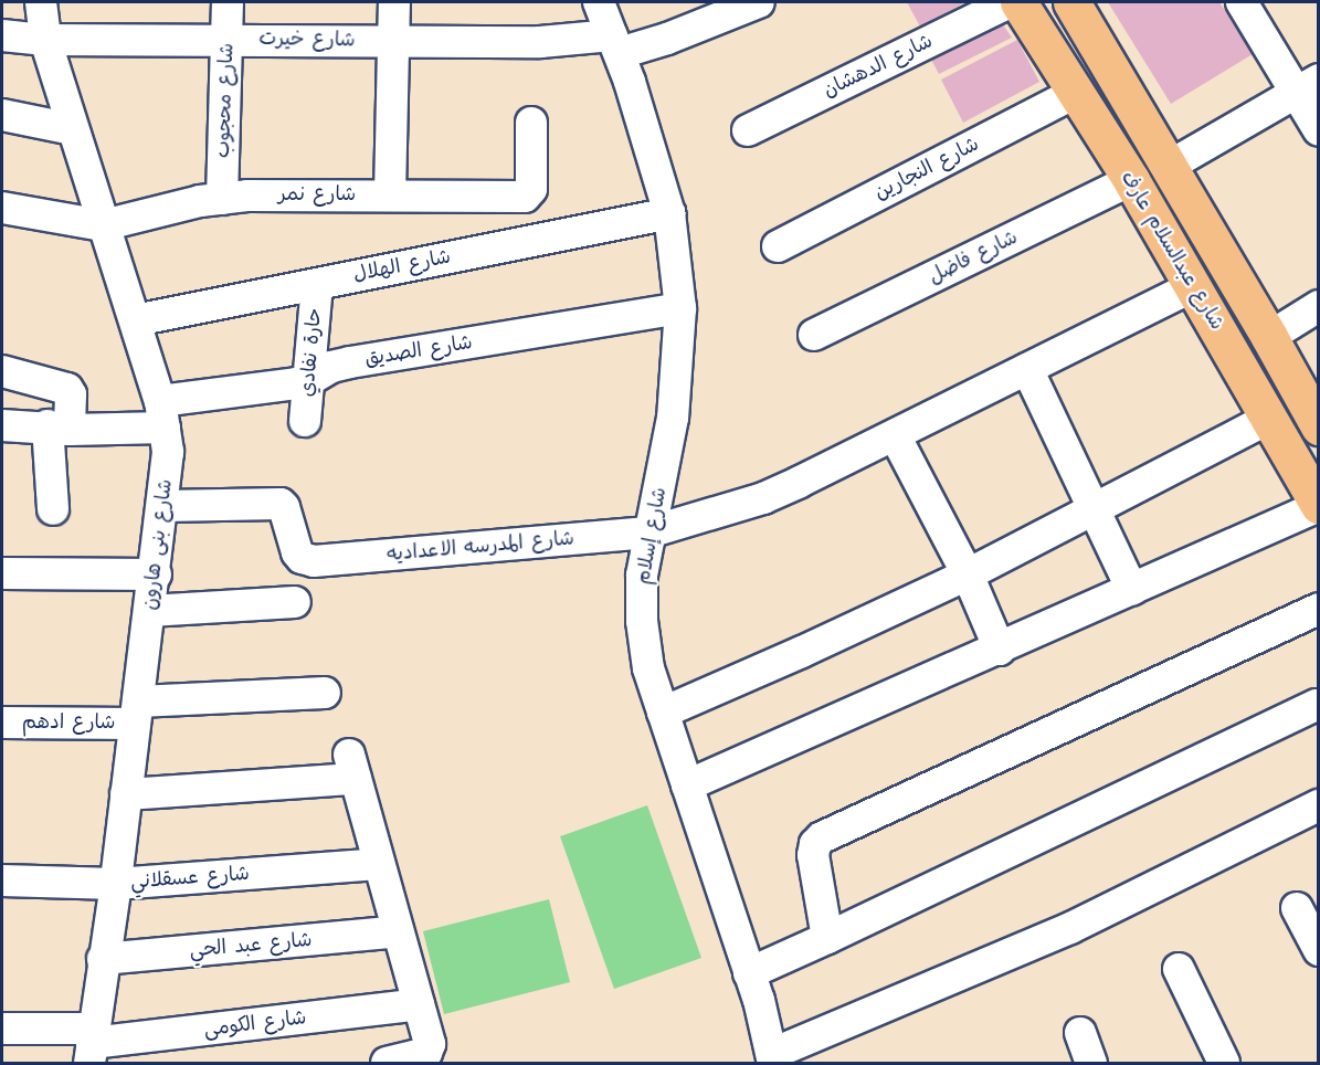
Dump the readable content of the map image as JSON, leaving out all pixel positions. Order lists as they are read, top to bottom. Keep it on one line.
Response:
{"streets":{"main road":["شارع عبدالسلام عارف"],"street":["شارع خيرت","شارع الدهشان","شارع محجوب","شارع النجارين","شارع نمر","شارع فاضل","شارع الهلال","شارع الصديق","حارة نفادي","شارع إسلام","شارع بنى هارون","شارع المدرسه الاعداديه","شارع ادهم","شارع عسقلاني","شارع عبد الحي","شارع الكومى"]},"crossings":[["شارع خيرت","شارع محجوب"],["شارع خيرت","شارع إسلام"],["شارع خيرت","شارع بنى هارون"],["شارع محجوب","شارع نمر"],["شارع النجارين","شارع عبدالسلام عارف"],["شارع نمر","شارع بنى هارون"],["شارع عبدالسلام عارف","شارع فاضل"],["شارع عبدالسلام عارف","شارع المدرسه الاعداديه"],["شارع الهلال","حارة نفادي"],["شارع الهلال","شارع إسلام"],["شارع الهلال","شارع بنى هارون"],["شارع الصديق","حارة نفادي"],["شارع الصديق","شارع إسلام"],["شارع الصديق","شارع بنى هارون"],["شارع إسلام","شارع المدرسه الاعداديه"],["شارع بنى هارون","شارع المدرسه الاعداديه"],["شارع بنى هارون","شارع ادهم"],["شارع بنى هارون","شارع عسقلاني"],["شارع بنى هارون","شارع عبد الحي"],["شارع بنى هارون","شارع الكومى"]]}
